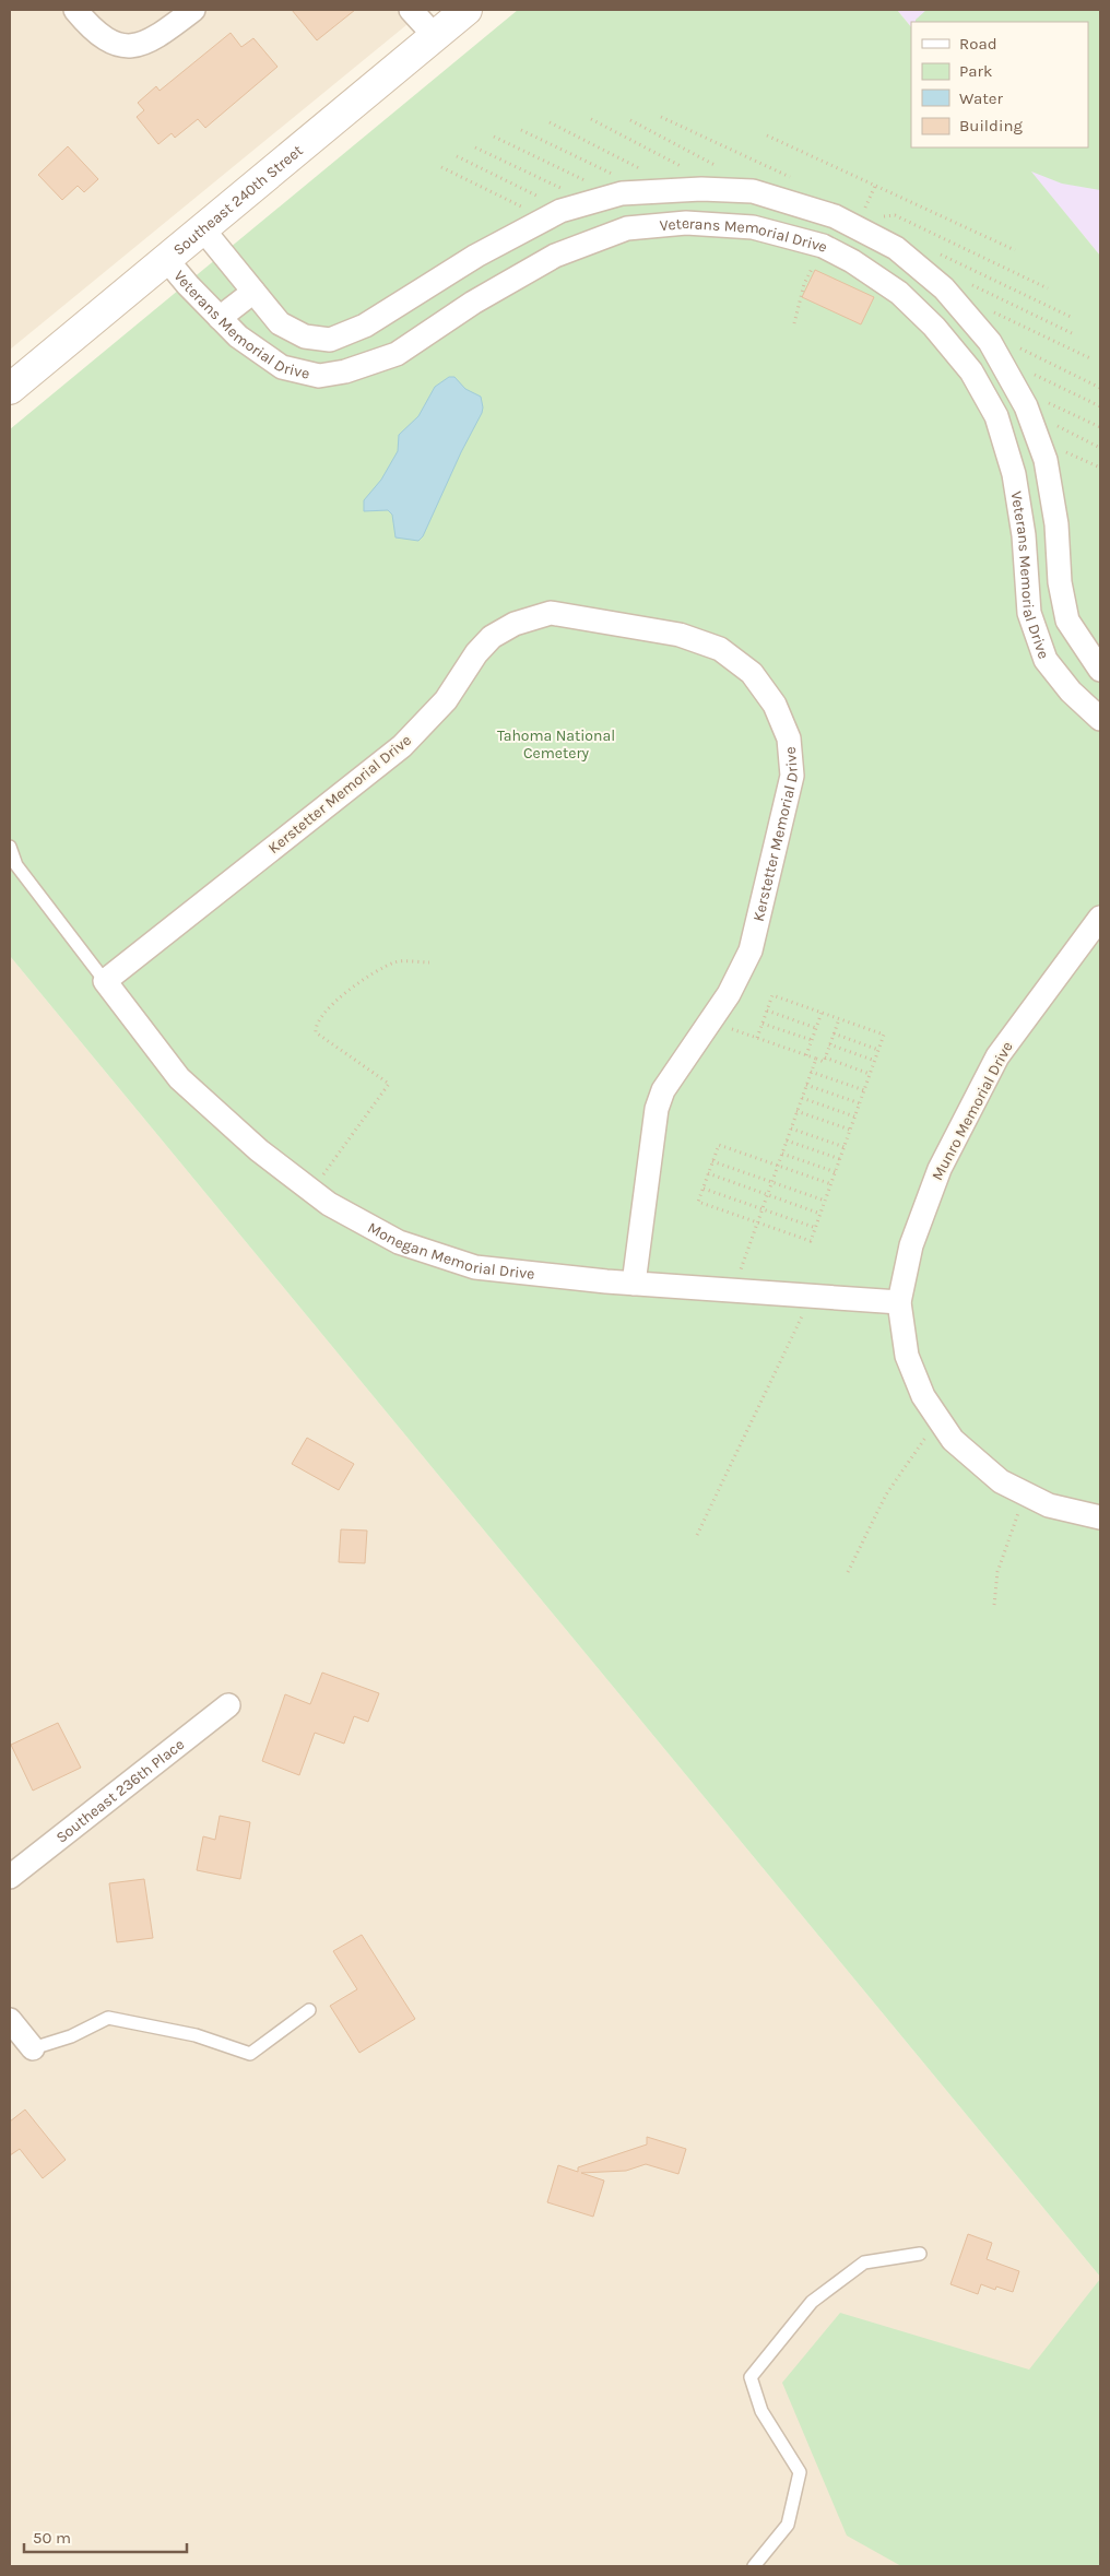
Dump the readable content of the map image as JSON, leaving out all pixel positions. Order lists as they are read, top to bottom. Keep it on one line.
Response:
{"streets":{"main road":["Southeast 240th Street"],"street":["Veterans Memorial Drive","Kerstetter Memorial Drive","Munro Memorial Drive","Monegan Memorial Drive","Southeast 236th Place"]},"crossings":[["Southeast 240th Street","Veterans Memorial Drive"],["Kerstetter Memorial Drive","Monegan Memorial Drive"],["Munro Memorial Drive","Monegan Memorial Drive"]],"parks":["Tahoma National Cemetery"],"legend":["Road","Park","Water","Building"],"scale_bar":"50 m"}
